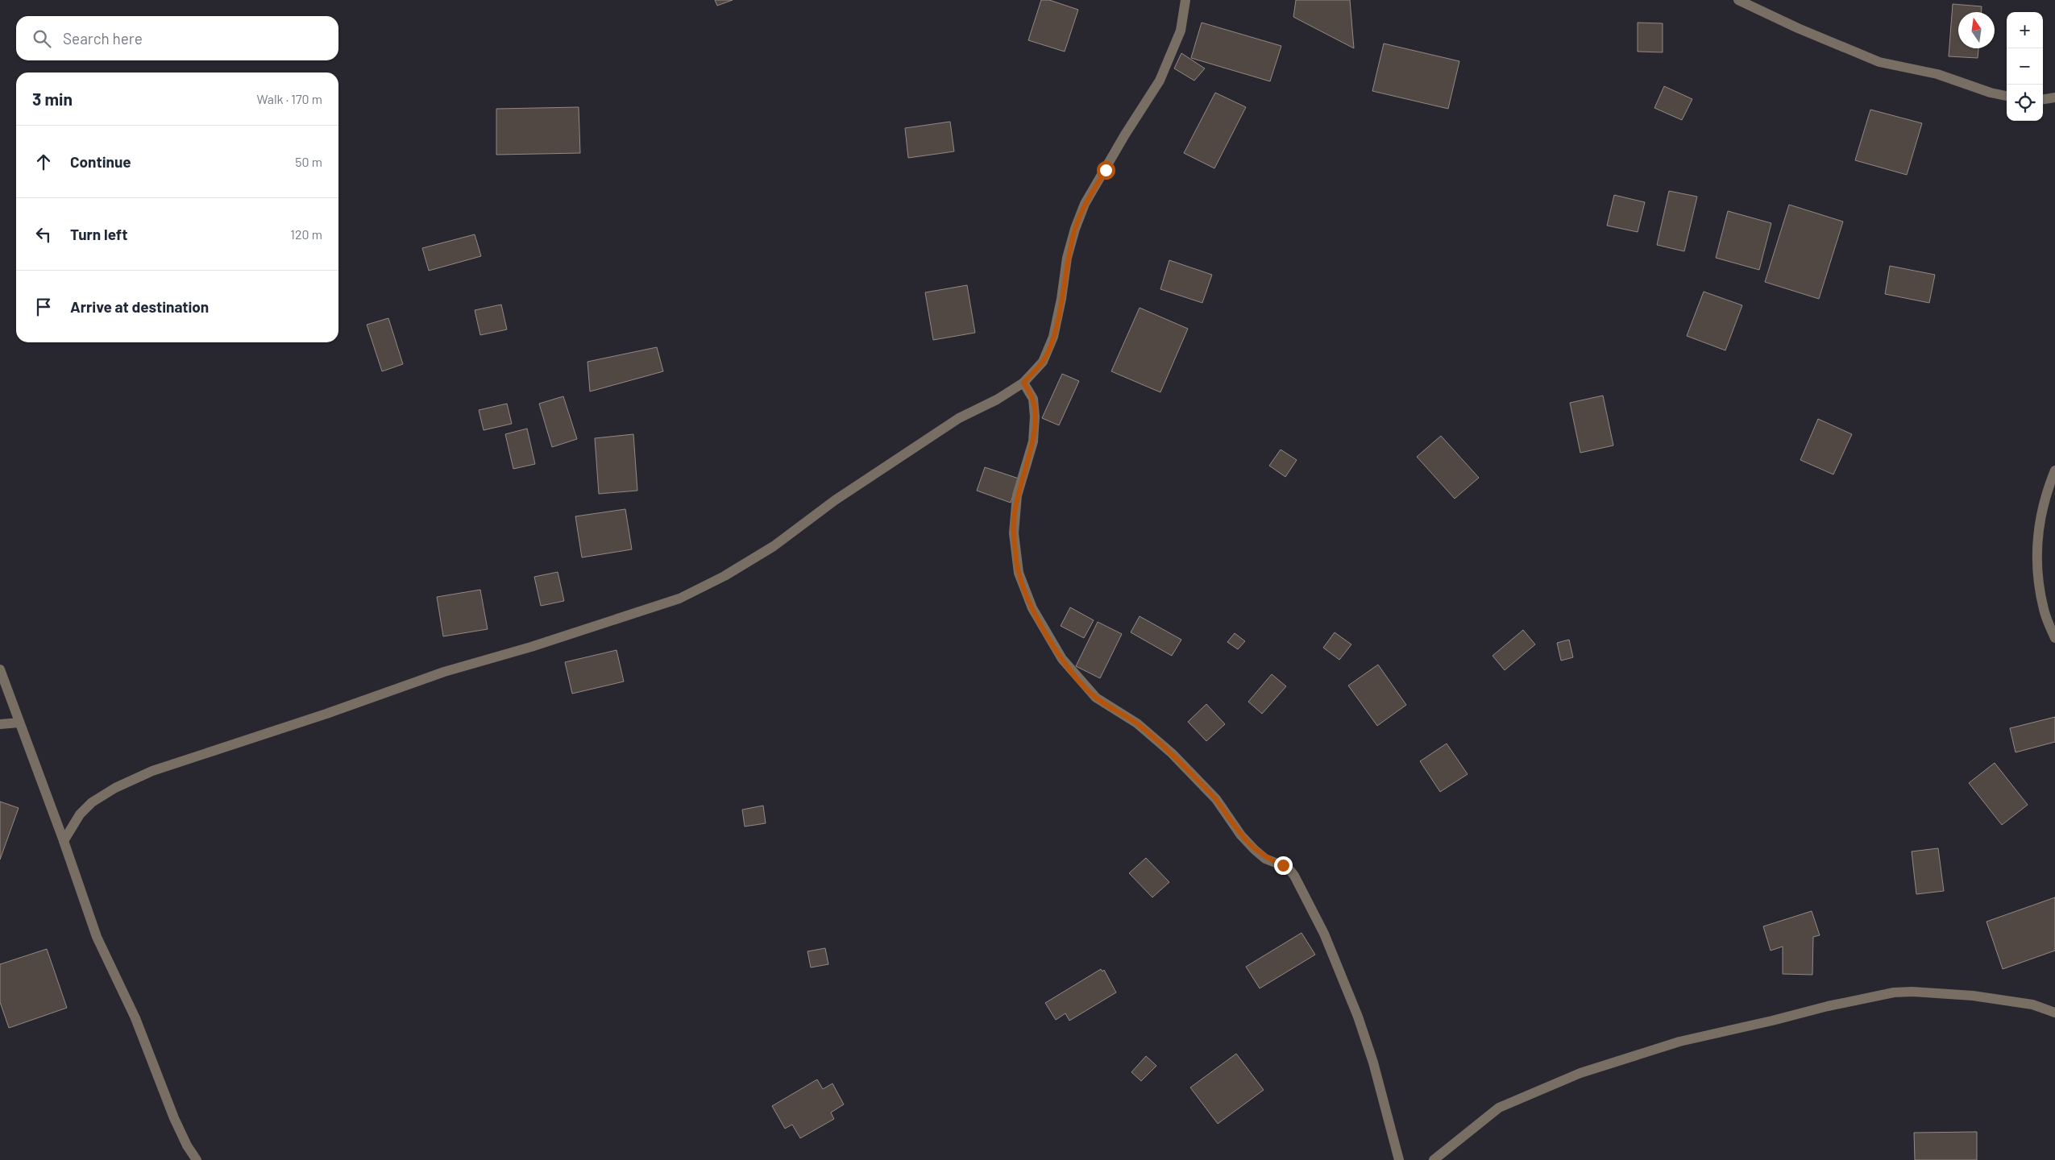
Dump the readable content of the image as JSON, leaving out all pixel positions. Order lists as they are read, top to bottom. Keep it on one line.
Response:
{"north":"top","page":{"map_buttons":["+","−"],"search":"Search here","heading":["3 min","Walk · 170 m"],"list":[["Continue","50 m"],["Turn left","120 m"],"Arrive at destination"]}}
